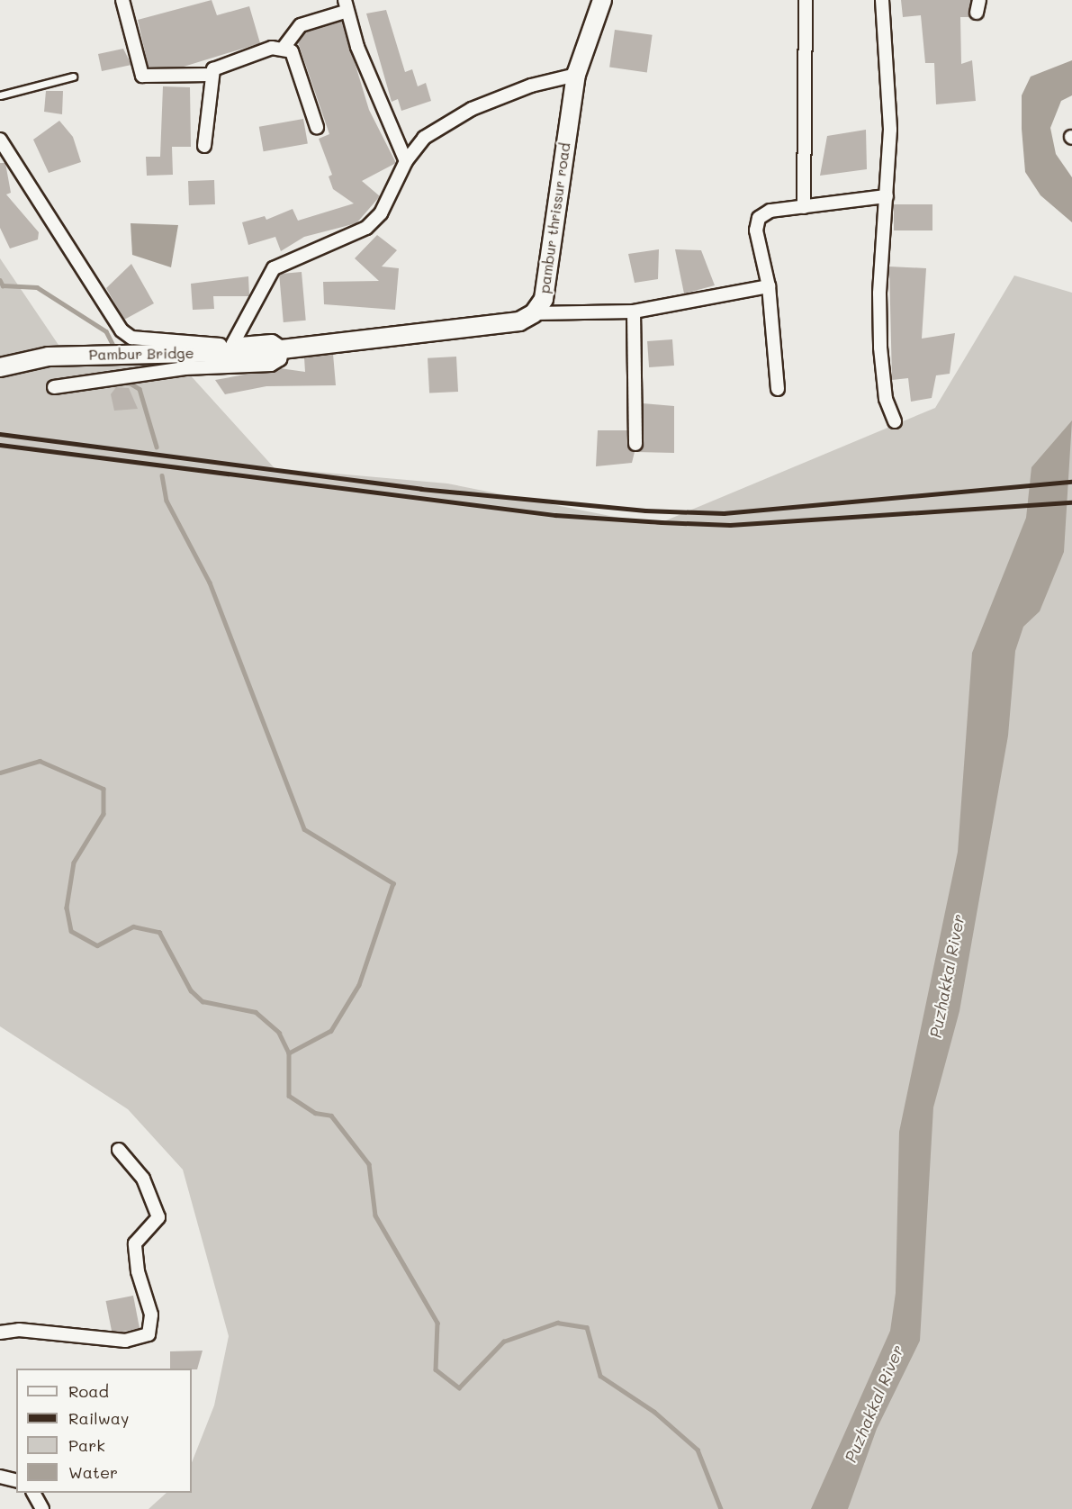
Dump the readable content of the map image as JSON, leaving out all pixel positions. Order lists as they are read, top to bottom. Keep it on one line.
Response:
{"streets":{"main road":["pambur thrissur road","Pambur Bridge"]},"crossings":[["pambur thrissur road","Pambur Bridge"]],"water":["Puzhakkal River"],"legend":["Road","Railway","Park","Water"]}
